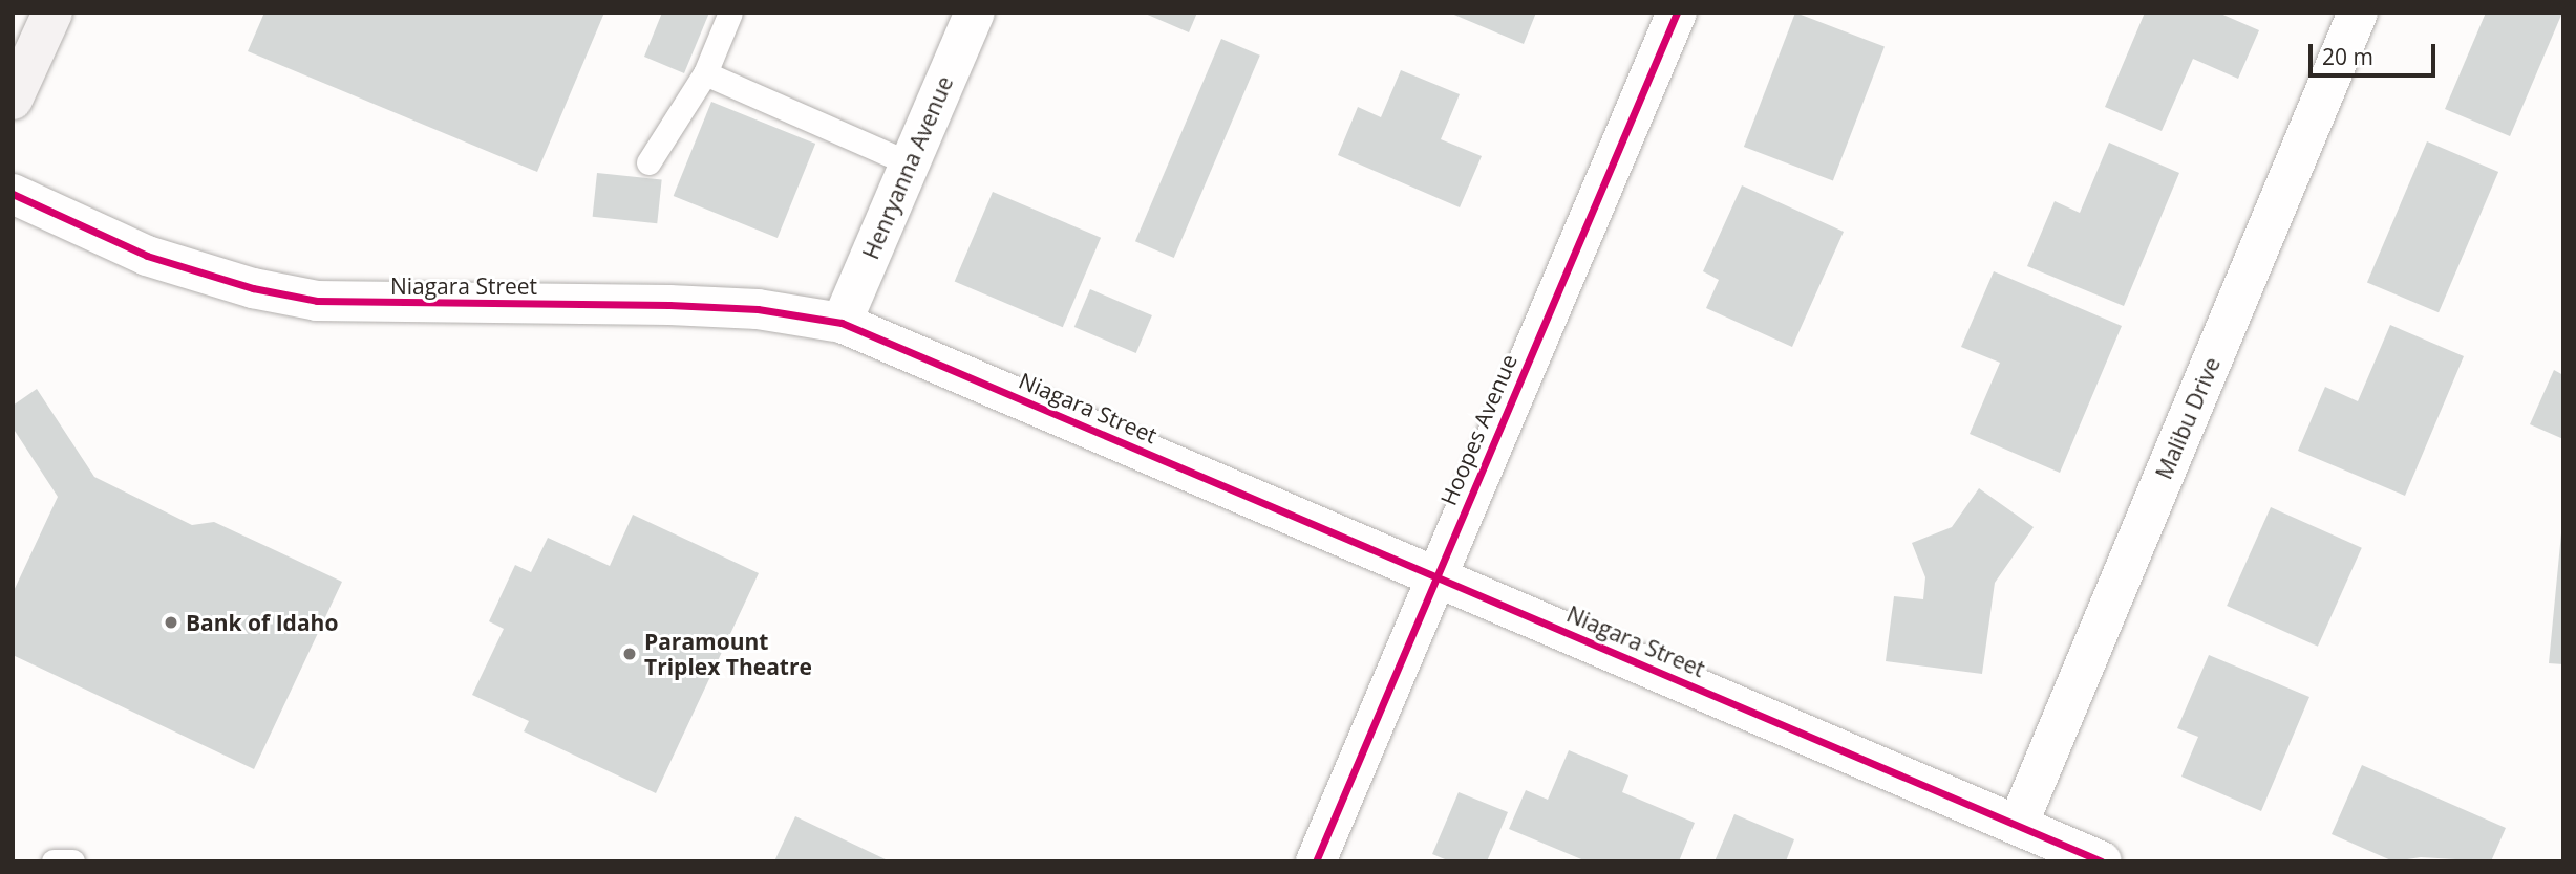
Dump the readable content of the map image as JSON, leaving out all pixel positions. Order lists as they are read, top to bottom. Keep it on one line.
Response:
{"streets":{"street":["Henryanna Avenue","Niagara Street","Malibu Drive","Hoopes Avenue"]},"crossings":[["Henryanna Avenue","Niagara Street"],["Niagara Street","Malibu Drive"],["Niagara Street","Hoopes Avenue"]],"places":["Bank of Idaho","Paramount Triplex Theatre"],"scale_bar":"20 m"}
